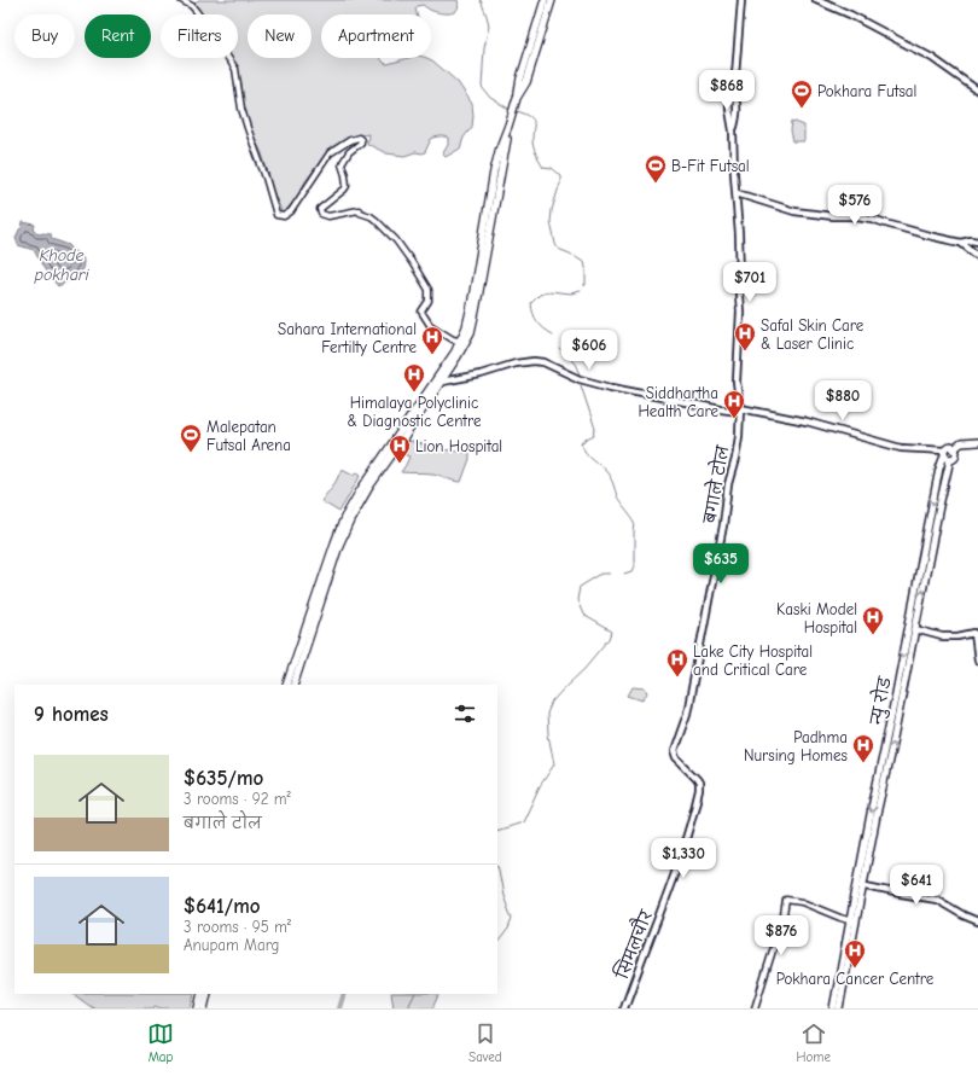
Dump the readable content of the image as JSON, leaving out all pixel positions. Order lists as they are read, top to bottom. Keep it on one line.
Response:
{"streets":{"main road":["बगाले टोल","न्यु रोड","सिमलचौर"]},"crossings":[["बगाले टोल","सिमलचौर"]],"water":["Khode pokhari"],"places":{"sports":["Pokhara Futsal","B-Fit Futsal","Malepatan Futsal Arena"],"hospital":["Safal Skin Care & Laser Clinic","Sahara International Fertilty Centre","Himalaya Polyclinic & Diagnostic Centre","Siddhartha Health Care","Lion Hospital","Kaski Model Hospital","Lake City Hospital and Critical Care","Padhma Nursing Homes","Pokhara Cancer Centre"]},"page":{"chip":["Buy","Rent","Filters","New","Apartment"],"price":["$868","$576","$701","$606","$880","$635","$1,330","$641","$876"],"heading":"9 homes","list":[{"name":"$635/mo","note":"3 rooms · 92 m² · बगाले टोल"},{"name":"$641/mo","note":"3 rooms · 95 m² · Anupam Marg"}],"tabs":["Map","Saved","Home"]}}
